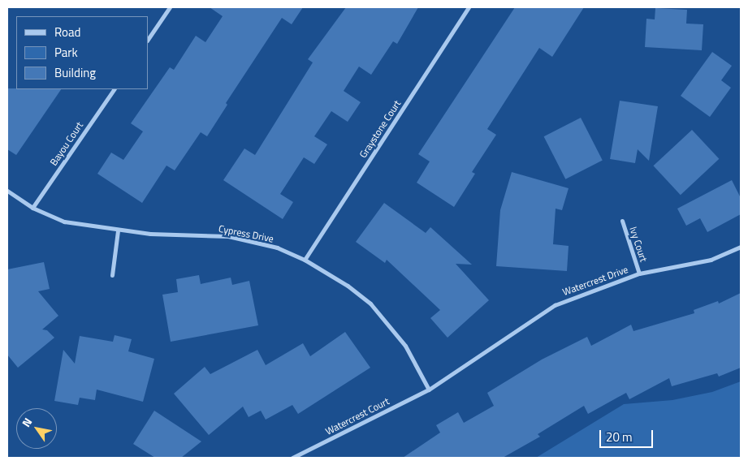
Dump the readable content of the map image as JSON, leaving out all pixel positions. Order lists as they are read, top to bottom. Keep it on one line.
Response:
{"streets":{"street":["Graystone Court","Bayou Court","Cypress Drive","Ivy Court","Watercrest Drive","Watercrest Court"]},"crossings":[["Graystone Court","Cypress Drive"],["Bayou Court","Cypress Drive"],["Cypress Drive","Watercrest Drive"],["Cypress Drive","Watercrest Court"],["Ivy Court","Watercrest Drive"],["Watercrest Drive","Watercrest Court"]],"legend":["Road","Park","Building"],"scale_bar":"20 m","north":"top left"}
